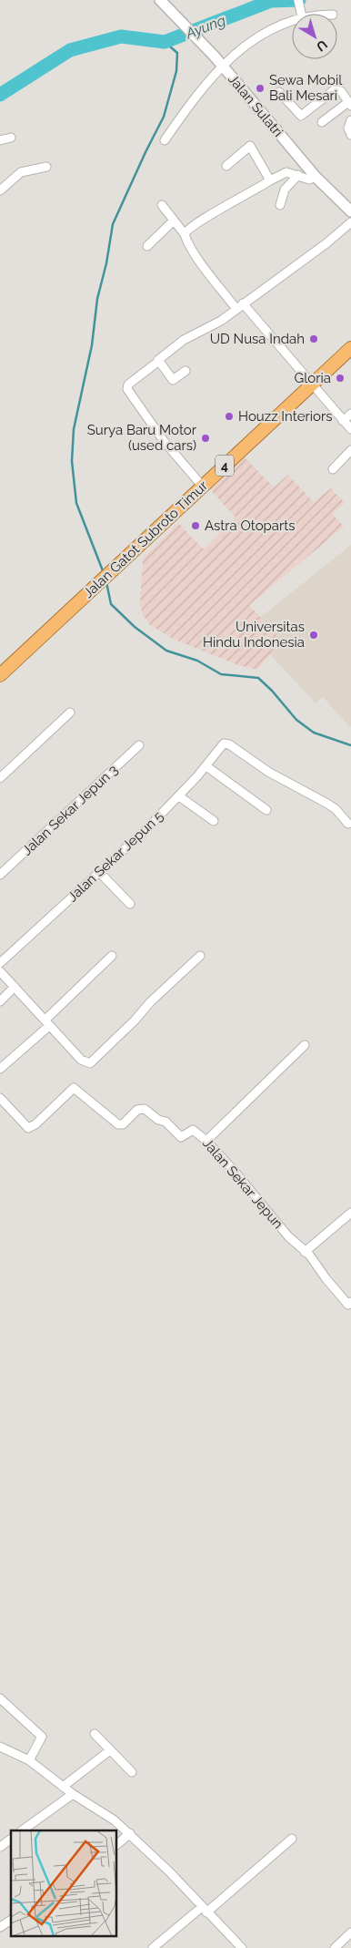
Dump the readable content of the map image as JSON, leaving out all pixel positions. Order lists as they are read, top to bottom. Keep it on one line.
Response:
{"streets":{"highway":["4","Jalan Gatot Subroto Timur"],"main road":["Jalan Sulatri"],"street":["Jalan Sekar Jepun 3","Jalan Sekar Jepun 5","Jalan Sekar Jepun"]},"water":["Ayung"],"places":["Sewa Mobil Bali Mesari","UD Nusa Indah","Gloria","Houzz Interiors","Surya Baru Motor (used cars)","Astra Otoparts","Universitas Hindu Indonesia"],"north":"bottom right"}
